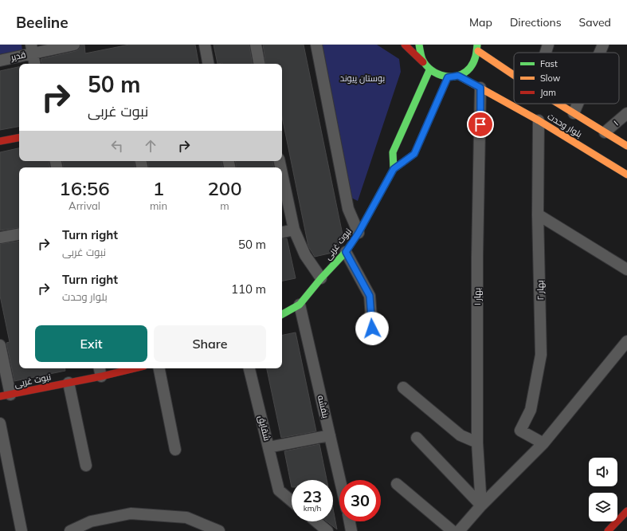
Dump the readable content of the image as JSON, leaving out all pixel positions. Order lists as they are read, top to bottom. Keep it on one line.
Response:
{"streets":{"street":["قدیر","۱","بلوار وحدت","نبوت غربی","بهار ۲","بهار ۱","بنفشه","شقایق"]},"crossings":[["۱","بلوار وحدت"],["بلوار وحدت","بهار ۲"],["بلوار وحدت","بهار ۱"],["نبوت غربی","بنفشه"]],"parks":["بوستان پیوند"],"legend":["Fast","Slow","Jam"],"page":{"header":"Beeline","nav":["Map","Directions","Saved"],"turn":["50 m","نبوت غربی"],"eta":["16:56","Arrival","1","min","200","m"],"list":[{"name":"Turn right","note":"نبوت غربی","value":"50 m"},{"name":"Turn right","note":"بلوار وحدت","value":"110 m"}],"buttons":["Exit","Share"],"speed":"23 km/h","limit":"30"}}
